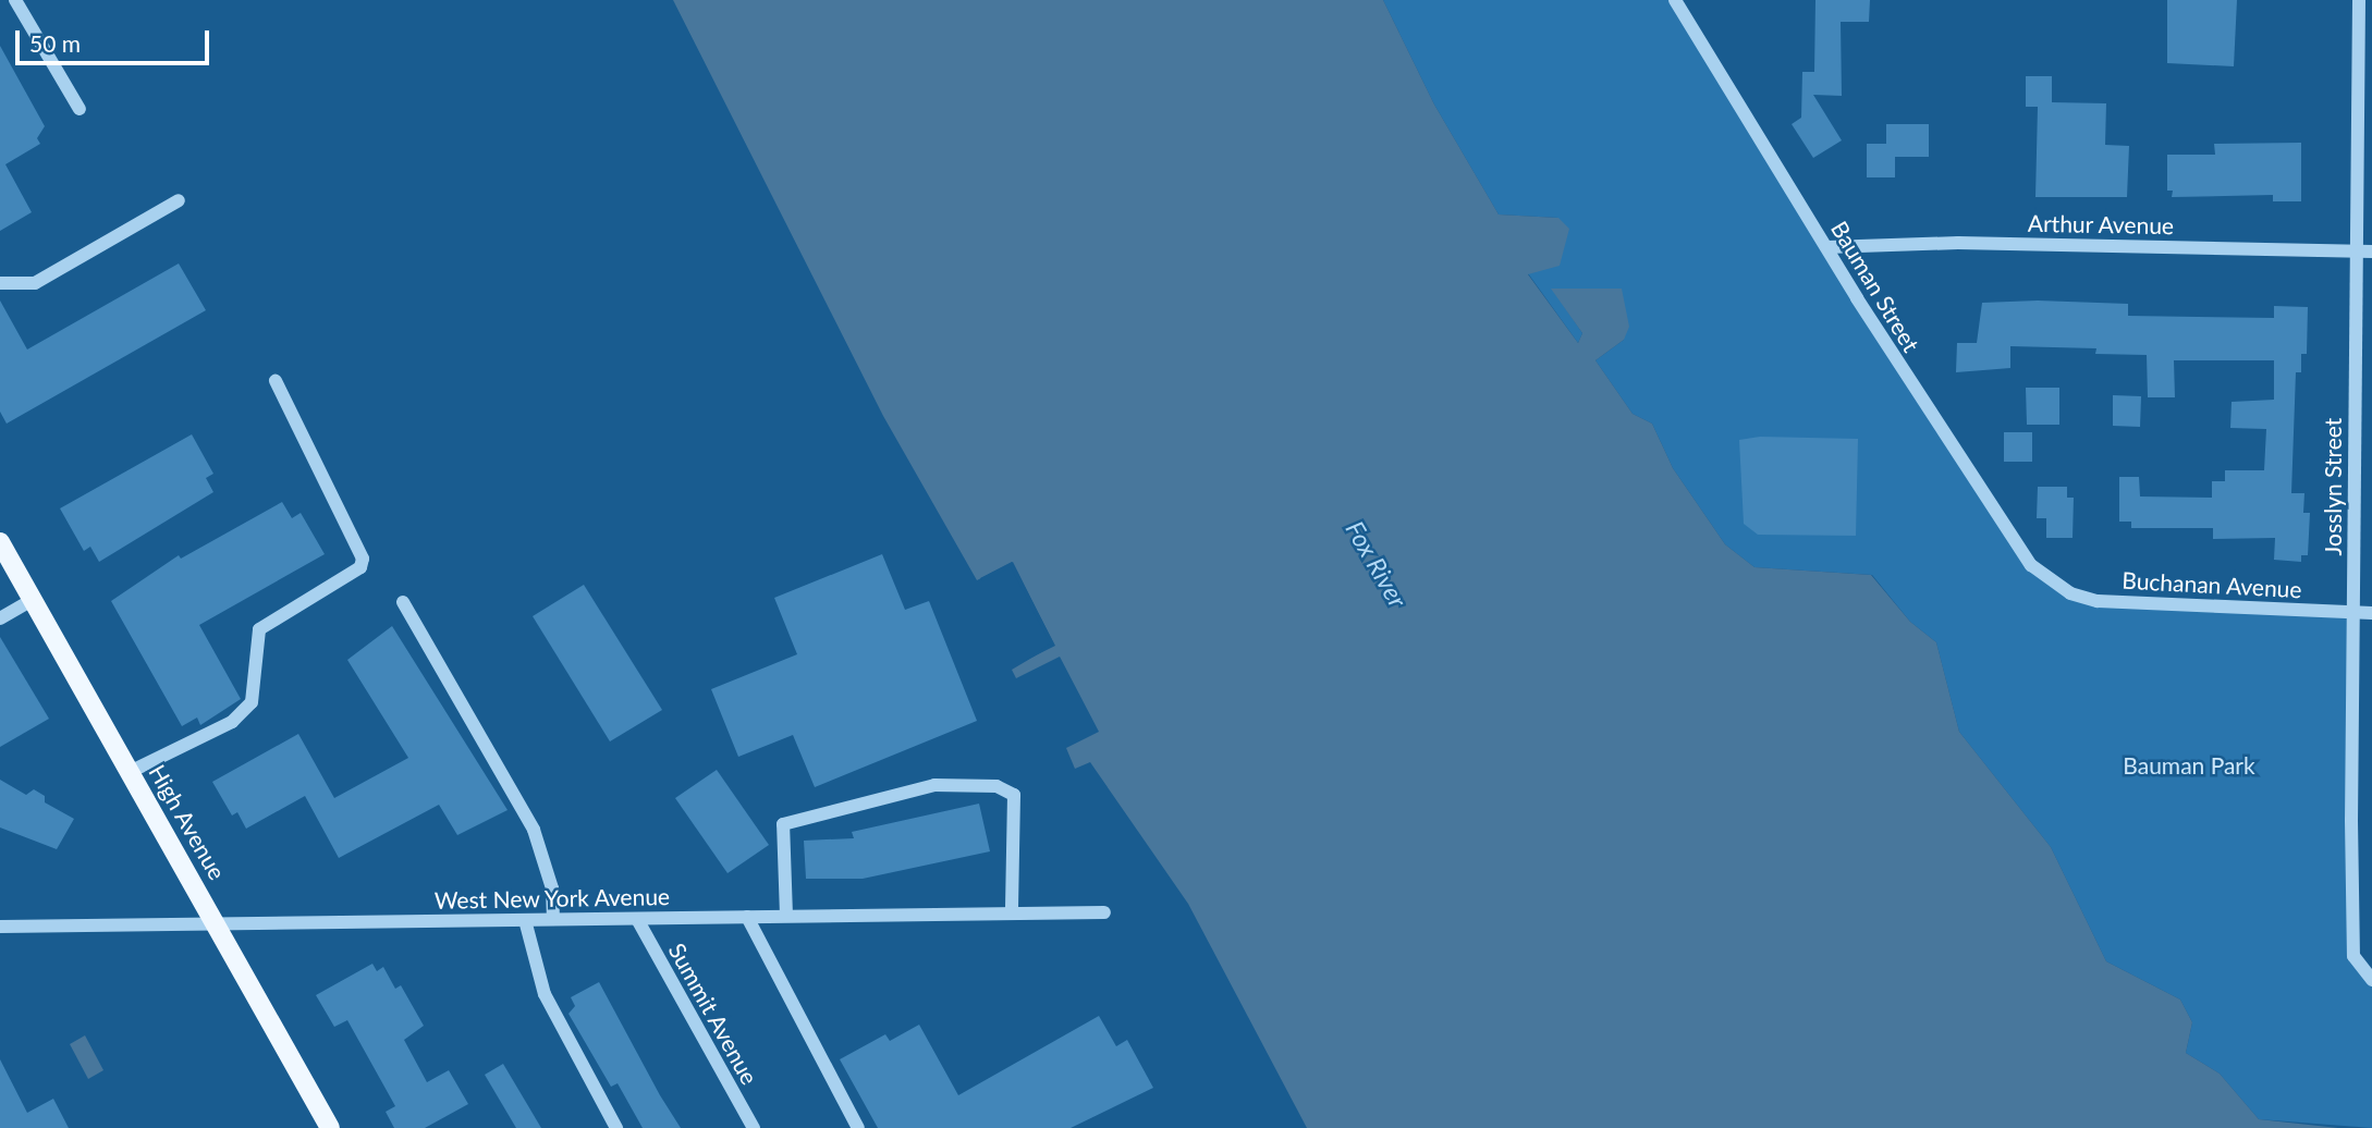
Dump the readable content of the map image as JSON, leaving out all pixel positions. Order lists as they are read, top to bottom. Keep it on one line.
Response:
{"streets":{"main road":["High Avenue"],"street":["Arthur Avenue","Bauman Street","Josslyn Street","Buchanan Avenue","West New York Avenue","Summit Avenue"]},"crossings":[["Arthur Avenue","Bauman Street"],["Arthur Avenue","Josslyn Street"],["Bauman Street","Buchanan Avenue"],["Josslyn Street","Buchanan Avenue"],["High Avenue","West New York Avenue"],["West New York Avenue","Summit Avenue"]],"water":["Fox River"],"parks":["Bauman Park"],"scale_bar":"50 m"}
